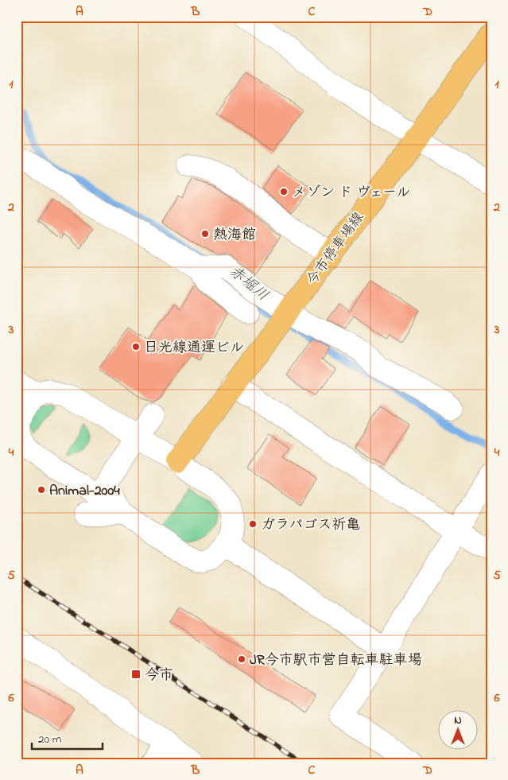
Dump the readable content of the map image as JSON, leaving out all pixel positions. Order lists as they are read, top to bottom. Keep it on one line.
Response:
{"streets":{"main road":["今市停車場線"]},"water":["赤堀川"],"places":{"other":["メゾン ド ヴェール","熱海館","日光線通運ビル","Animal-2004","ガラパゴス祈亀","JR今市駅市営自転車駐車場"],"transit":["今市"]},"scale_bar":"20 m","north":"top","grid":{"columns":["A","B","C","D"],"rows":["1","2","3","4","5","6"]}}
